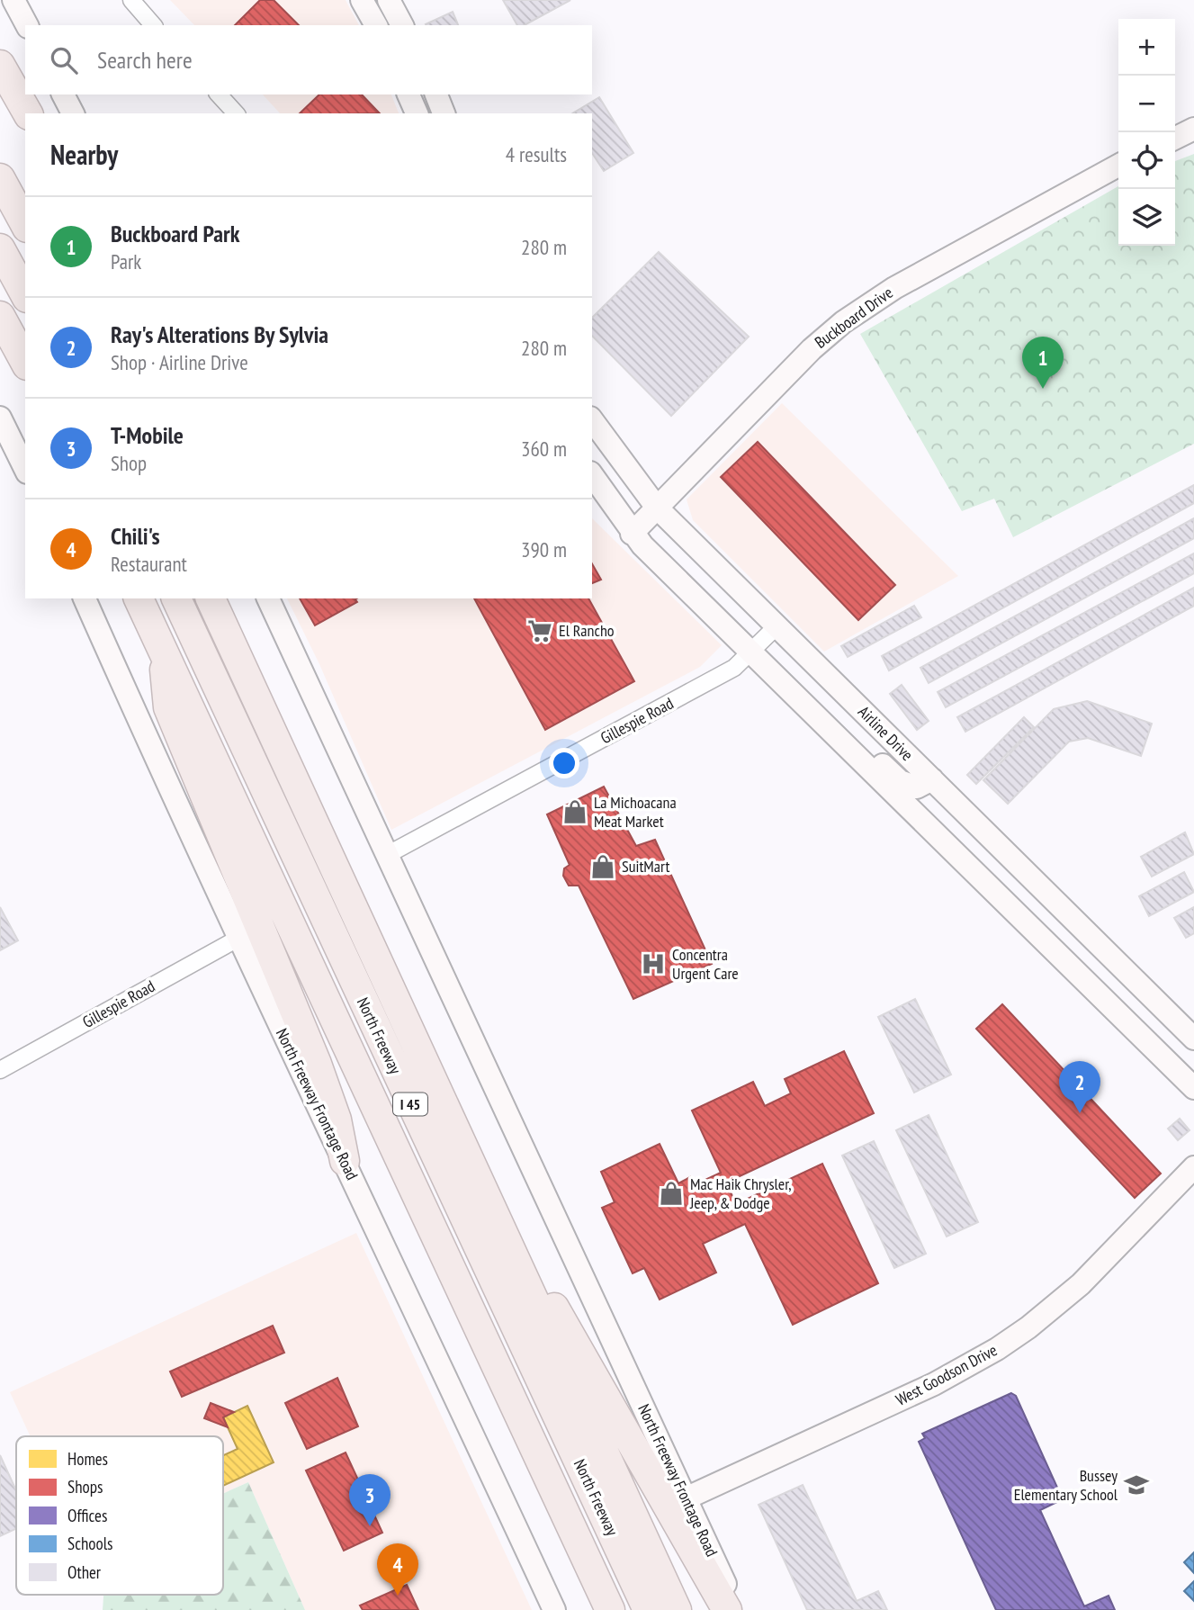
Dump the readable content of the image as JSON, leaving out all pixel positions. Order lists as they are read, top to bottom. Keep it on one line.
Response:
{"streets":{"highway":["North Freeway","I 45"],"main road":["Buckboard Drive","Airline Drive","North Freeway Frontage Road","West Goodson Drive"],"street":["Gillespie Road"]},"crossings":[["Buckboard Drive","Airline Drive"],["Gillespie Road","Airline Drive"],["Gillespie Road","North Freeway Frontage Road"],["North Freeway Frontage Road","West Goodson Drive"]],"places":{"supermarket":["El Rancho"],"shop":["La Michoacana Meat Market","SuitMart","Mac Haik Chrysler, Jeep, & Dodge"],"hospital":["Concentra Urgent Care"],"school or university":["Bussey Elementary School"]},"legend":["Homes","Shops","Offices","Schools","Other"],"page":{"map_buttons":["+","−"],"search":"Search here","heading":["Nearby","4 results"],"list":[{"mark":"1","name":"Buckboard Park","note":"Park","value":"280 m"},{"mark":"2","name":"Ray's Alterations By Sylvia","note":"Shop · Airline Drive","value":"280 m"},{"mark":"3","name":"T-Mobile","note":"Shop","value":"360 m"},{"mark":"4","name":"Chili's","note":"Restaurant","value":"390 m"}],"pins":["1","2","3","4"]}}
